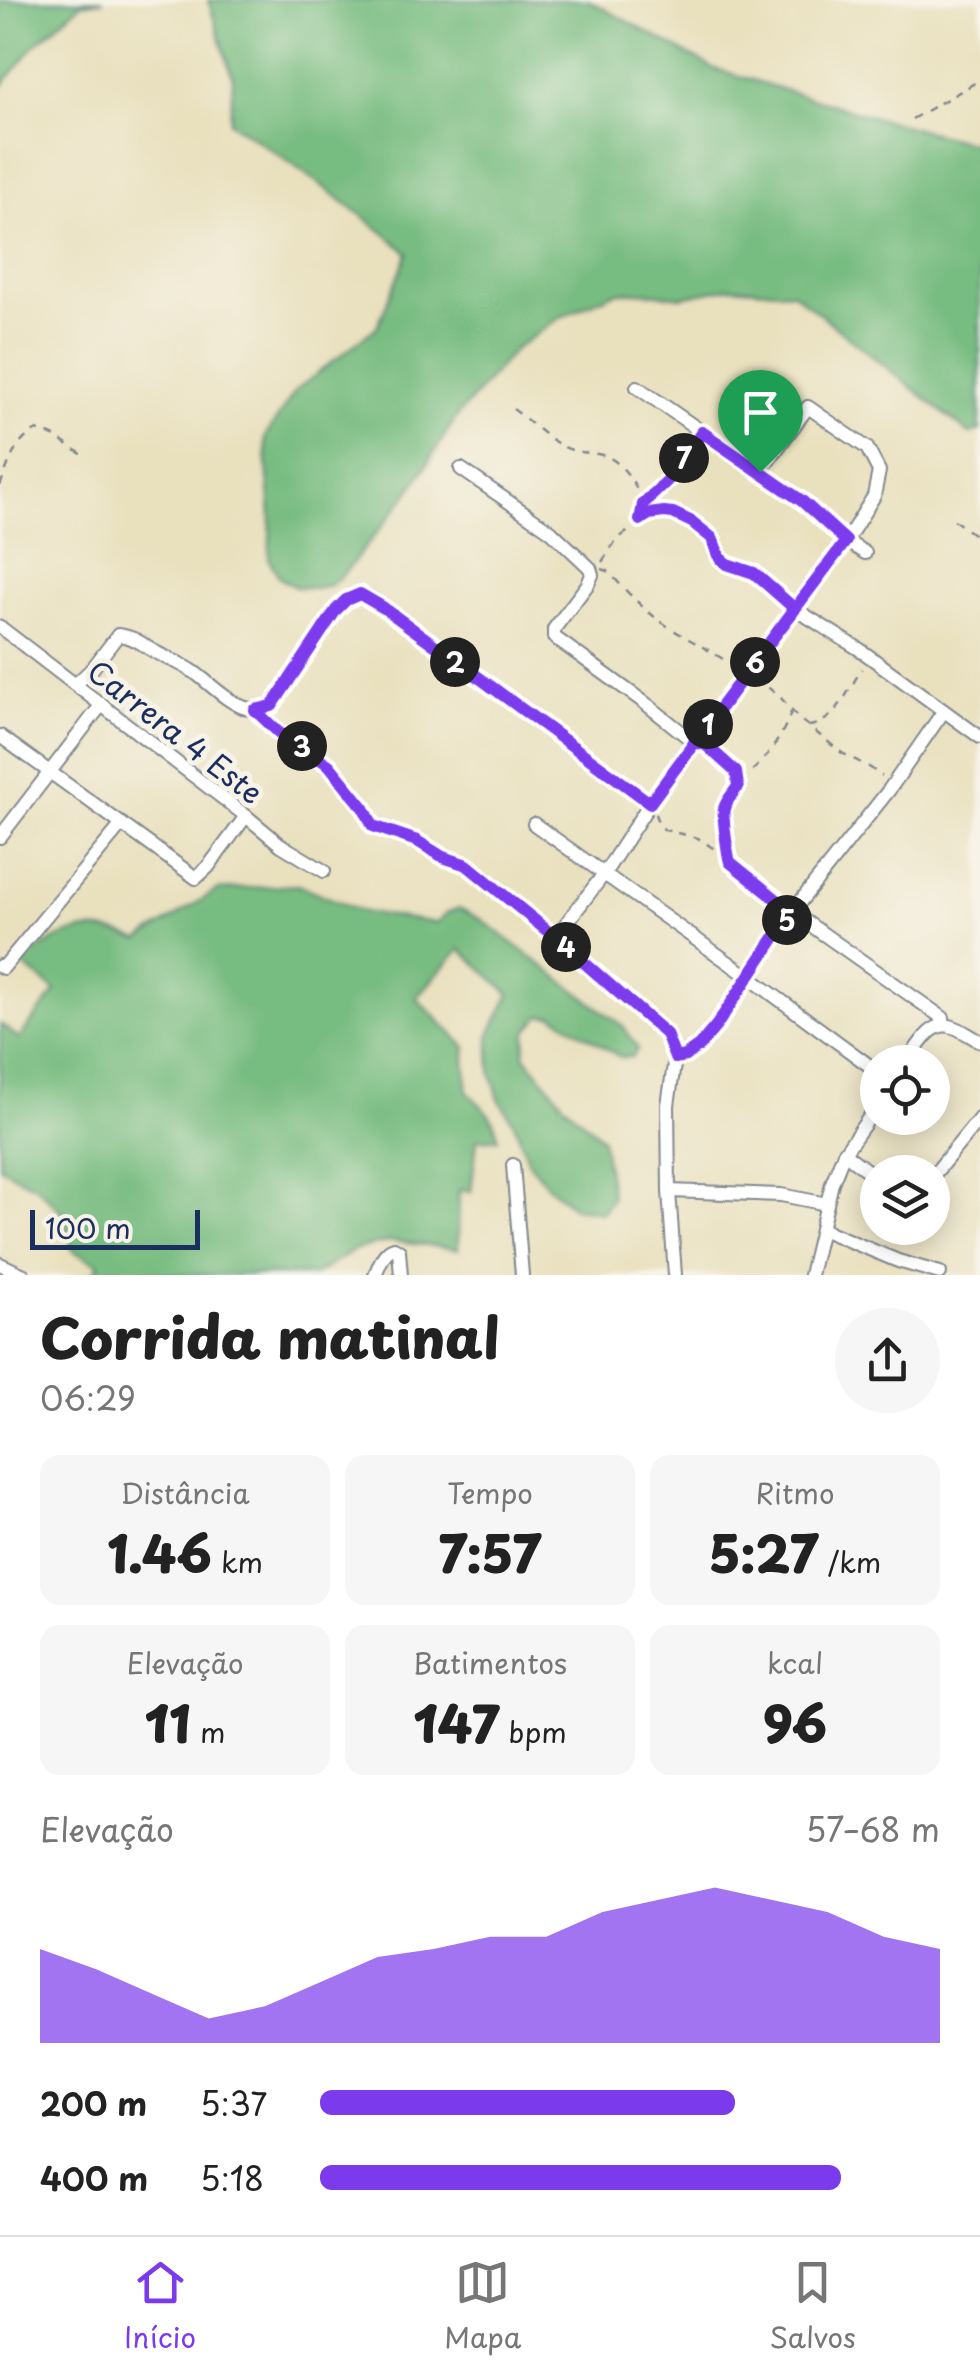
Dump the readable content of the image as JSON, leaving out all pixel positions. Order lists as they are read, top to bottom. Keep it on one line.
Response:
{"streets":{"street":["Carrera 4 Este"]},"scale_bar":"100 m","page":{"pins":["7","2","6","1","3","5","4"],"scale":"100 m","heading":["Corrida matinal","06:29"],"stats":[["Distância","1.46 km"],["Tempo","7:57"],["Ritmo","5:27 /km"],["Elevação","11 m"],["Batimentos","147 bpm"],["kcal","96"]],"chart":["Elevação","57–68 m"],"list":[{"name":"200 m","note":"5:37"},{"name":"400 m","note":"5:18"}],"tabs":["Início","Mapa","Salvos"]}}
